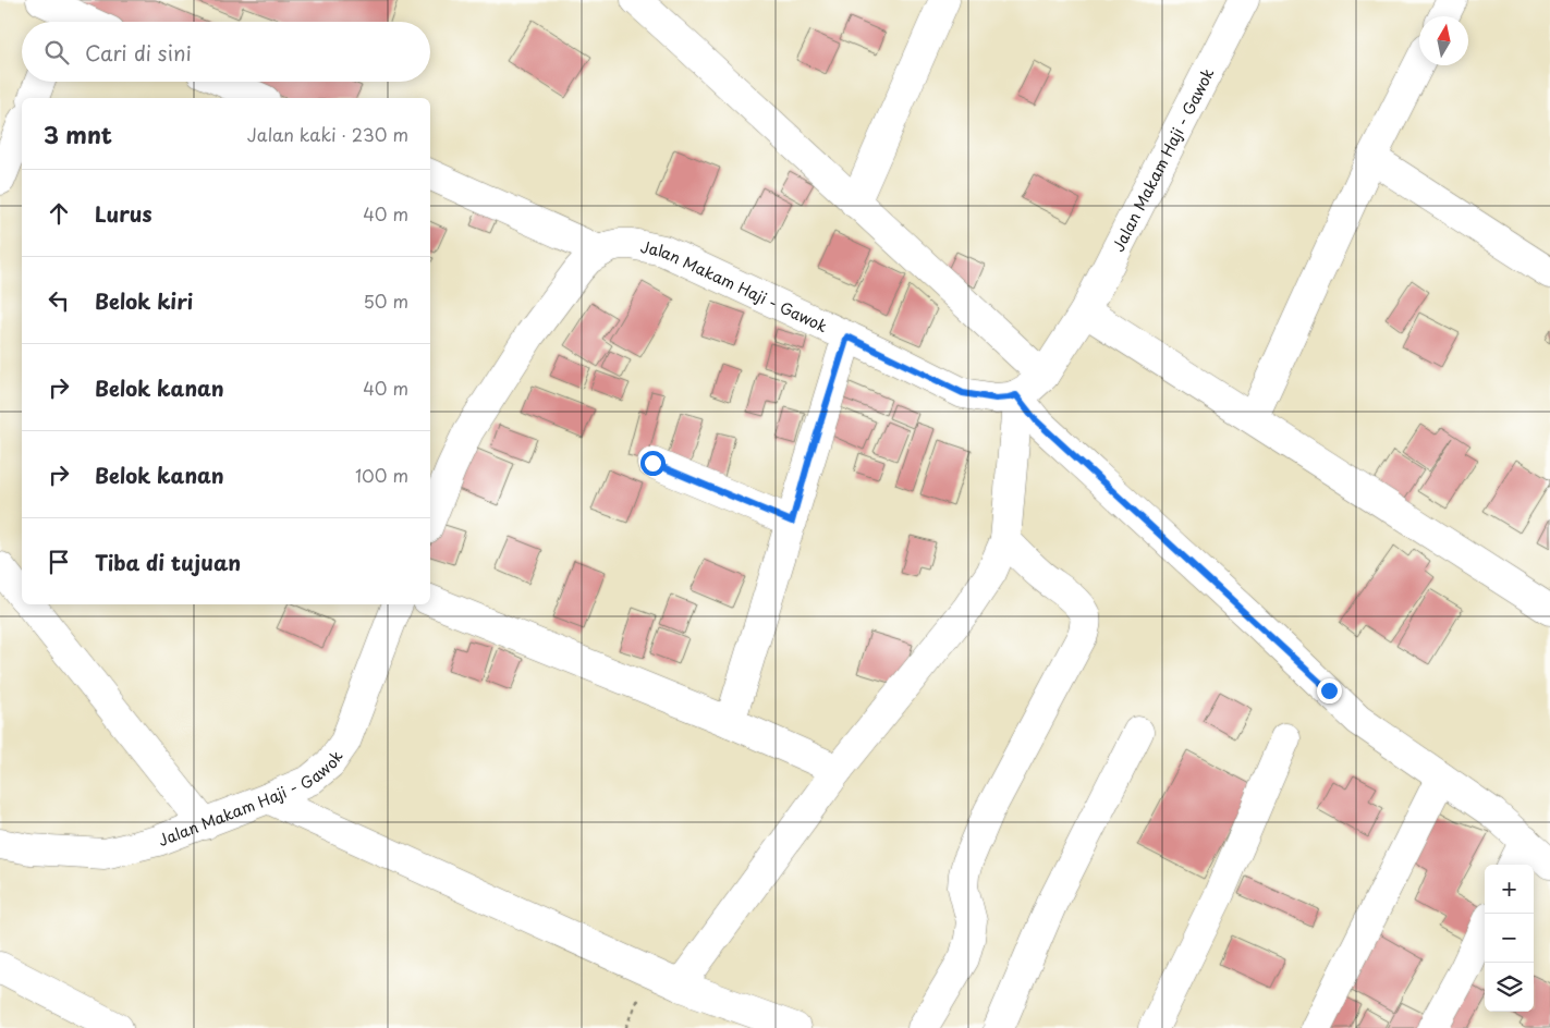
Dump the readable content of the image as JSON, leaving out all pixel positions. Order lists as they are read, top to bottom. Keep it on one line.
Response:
{"streets":{"street":["Jalan Makam Haji - Gawok"]},"north":"top","page":{"search":"Cari di sini","heading":["3 mnt","Jalan kaki · 230 m"],"list":[["Lurus","40 m"],["Belok kiri","50 m"],["Belok kanan","40 m"],["Belok kanan","100 m"],"Tiba di tujuan"],"map_buttons":["+","−"]}}
